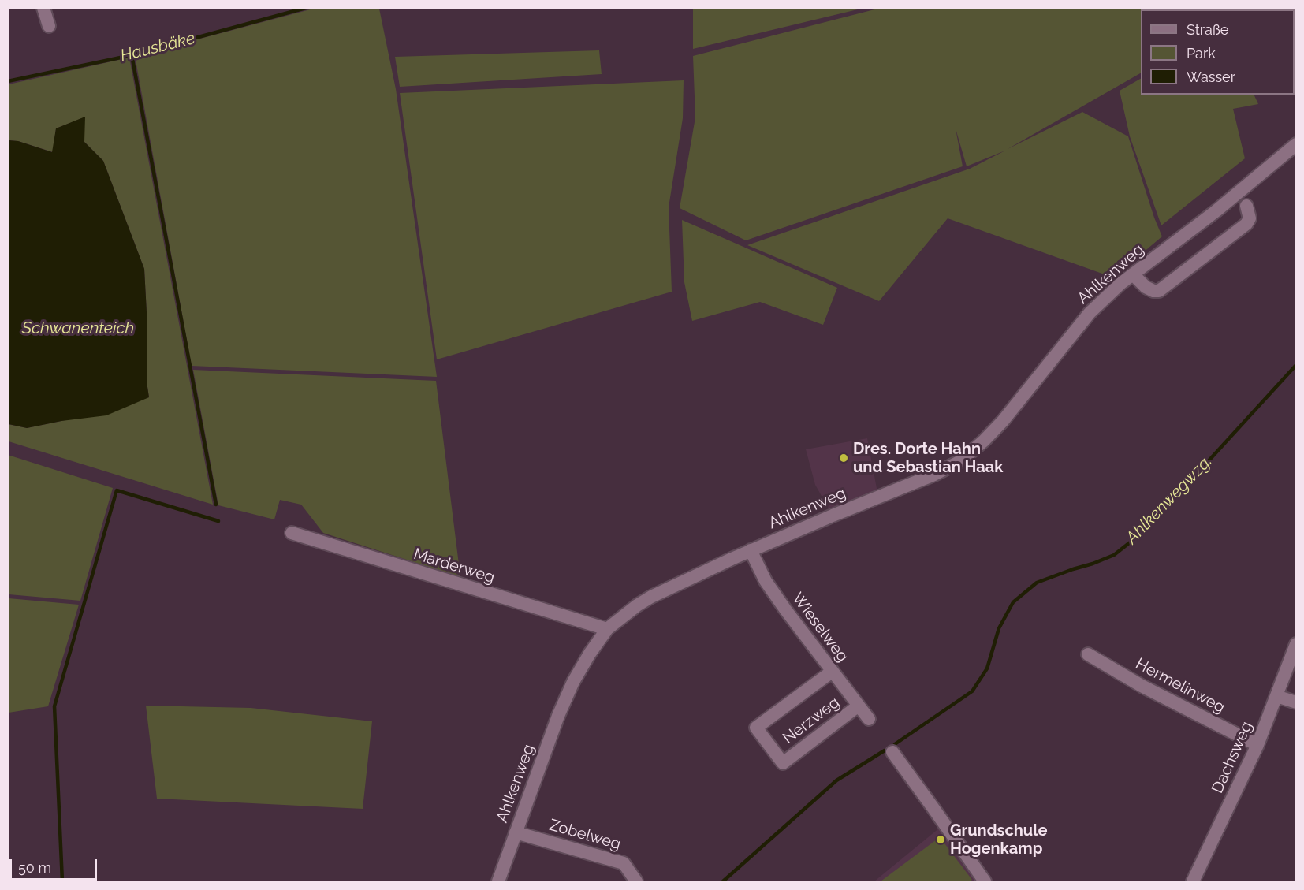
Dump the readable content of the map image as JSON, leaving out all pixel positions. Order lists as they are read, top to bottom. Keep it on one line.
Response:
{"streets":{"street":["Ahlkenweg","Marderweg","Wieselweg","Hermelinweg","Nerzweg","Dachsweg","Zobelweg"]},"crossings":[["Ahlkenweg","Marderweg"],["Ahlkenweg","Wieselweg"],["Ahlkenweg","Zobelweg"],["Wieselweg","Nerzweg"],["Hermelinweg","Dachsweg"]],"water":["Hausbäke","Schwanenteich","Ahlkenwegwzg."],"places":["Dres. Dorte Hahn und Sebastian Haak","Grundschule Hogenkamp"],"legend":["Straße","Park","Wasser"],"scale_bar":"50 m"}
